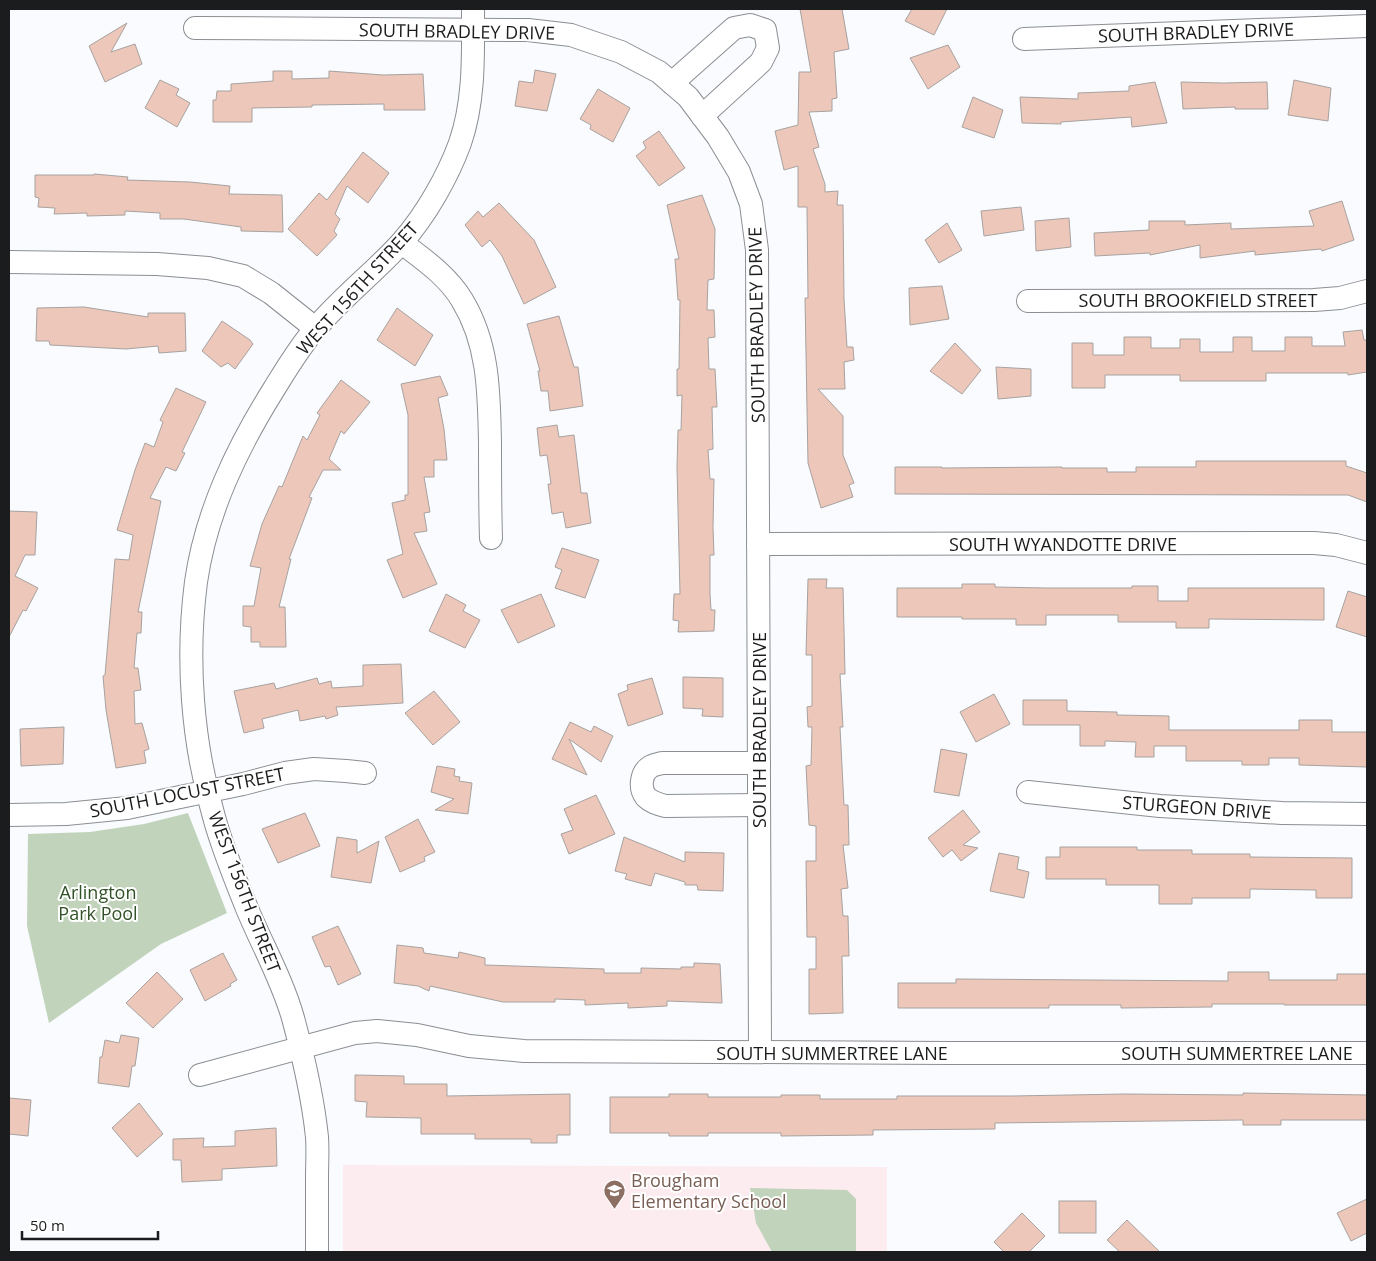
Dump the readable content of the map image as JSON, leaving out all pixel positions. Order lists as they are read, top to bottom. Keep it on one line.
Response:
{"streets":{"street":["SOUTH BRADLEY DRIVE","WEST 156TH STREET","SOUTH BROOKFIELD STREET","SOUTH WYANDOTTE DRIVE","SOUTH LOCUST STREET","STURGEON DRIVE","SOUTH SUMMERTREE LANE"]},"crossings":[["SOUTH BRADLEY DRIVE","WEST 156TH STREET"],["SOUTH BRADLEY DRIVE","SOUTH WYANDOTTE DRIVE"],["SOUTH BRADLEY DRIVE","SOUTH SUMMERTREE LANE"],["WEST 156TH STREET","SOUTH LOCUST STREET"],["WEST 156TH STREET","SOUTH SUMMERTREE LANE"]],"parks":["Arlington Park Pool"],"places":{"school or university":["Brougham Elementary School"]},"scale_bar":"50 m"}
